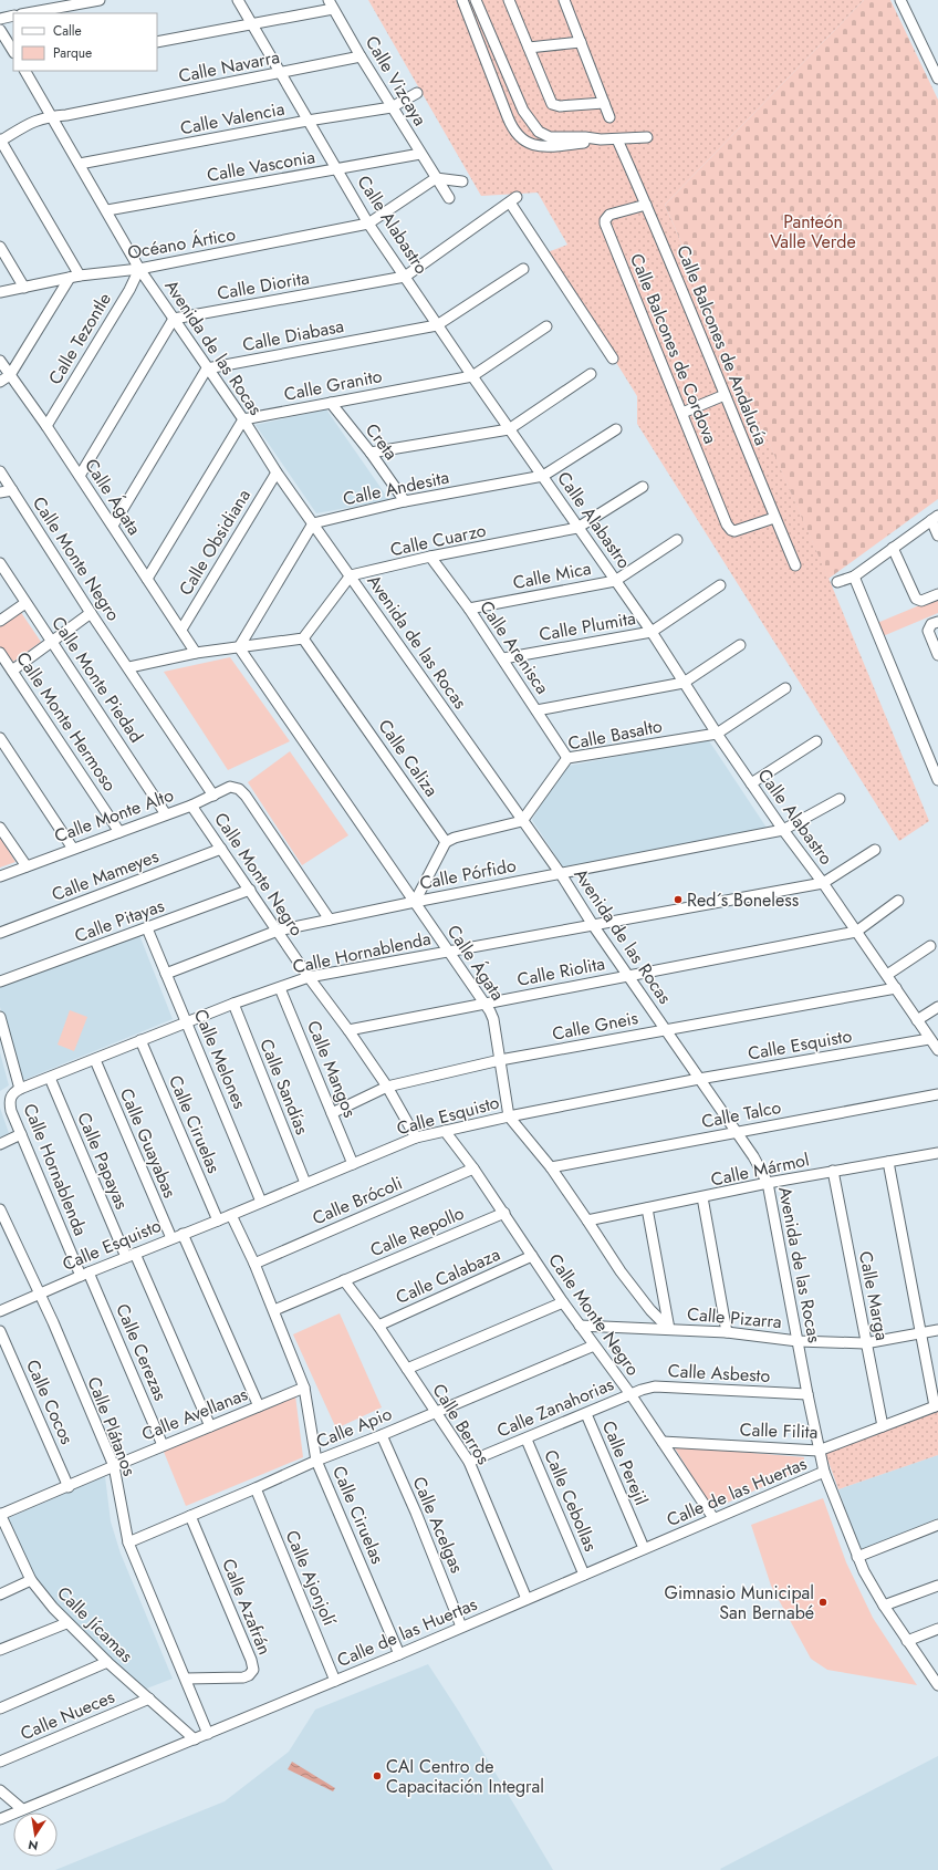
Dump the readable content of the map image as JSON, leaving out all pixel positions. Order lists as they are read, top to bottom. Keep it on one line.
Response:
{"streets":{"street":["Calle Navarra","Calle Vizcaya","Calle Valencia","Calle Vasconia","Calle Alabastro","Océano Ártico","Calle Diorita","Calle Diabasa","Calle Tezontle","Calle Balcones de Andalucía","Avenida de las Rocas","Calle Balcones de Cordova","Calle Granito","Creta","Calle Andesita","Calle Ágata","Calle Cuarzo","Calle Obsidiana","Calle Monte Negro","Calle Mica","Calle Plumita","Calle Arenisca","Calle Monte Piedad","Calle Monte Hermoso","Calle Basalto","Calle Caliza","Calle Monte Alto","Calle Pórfido","Calle Mameyes","Calle Pitayas","Calle Hornablenda","Calle Riolita","Calle Gneis","Calle Esquisto","Calle Melones","Calle Mangos","Calle Sandías","Calle Talco","Calle Ciruelas","Calle Guayabas","Calle Papayas","Calle Mármol","Calle Brócoli","Calle Repollo","Calle Calabaza","Calle Marga","Calle Pizarra","Calle Cerezas","Calle Asbesto","Calle Cocos","Calle Zanahorias","Calle Avellanas","Calle Berros","Calle Plátanos","Calle Apio","Calle Filita","Calle Perejil","Calle de las Huertas","Calle Cebollas","Calle Acelgas","Calle Ajonjolí","Calle Azafrán","Calle Jícamas","Calle Nueces"]},"crossings":[["Calle Navarra","Calle Vizcaya"],["Calle Navarra","Calle Alabastro"],["Calle Navarra","Avenida de las Rocas"],["Calle Vizcaya","Calle Valencia"],["Calle Vizcaya","Calle Vasconia"],["Calle Valencia","Calle Alabastro"],["Calle Valencia","Avenida de las Rocas"],["Calle Vasconia","Calle Alabastro"],["Calle Vasconia","Avenida de las Rocas"],["Calle Alabastro","Océano Ártico"],["Calle Alabastro","Calle Diorita"],["Calle Alabastro","Calle Diabasa"],["Calle Alabastro","Calle Granito"],["Calle Alabastro","Calle Andesita"],["Calle Alabastro","Calle Cuarzo"],["Calle Alabastro","Calle Mica"],["Calle Alabastro","Calle Plumita"],["Calle Alabastro","Calle Basalto"],["Calle Alabastro","Calle Pórfido"],["Calle Alabastro","Calle Hornablenda"],["Calle Alabastro","Calle Riolita"],["Calle Alabastro","Calle Gneis"],["Calle Alabastro","Calle Esquisto"],["Océano Ártico","Calle Tezontle"],["Océano Ártico","Avenida de las Rocas"],["Calle Diorita","Avenida de las Rocas"],["Calle Diabasa","Avenida de las Rocas"],["Calle Tezontle","Avenida de las Rocas"],["Calle Tezontle","Calle Ágata"],["Calle Balcones de Andalucía","Calle Balcones de Cordova"],["Avenida de las Rocas","Calle Granito"],["Avenida de las Rocas","Calle Andesita"],["Avenida de las Rocas","Calle Cuarzo"],["Avenida de las Rocas","Calle Obsidiana"],["Avenida de las Rocas","Calle Basalto"],["Avenida de las Rocas","Calle Pórfido"],["Avenida de las Rocas","Calle Hornablenda"],["Avenida de las Rocas","Calle Riolita"],["Avenida de las Rocas","Calle Gneis"],["Avenida de las Rocas","Calle Esquisto"],["Avenida de las Rocas","Calle Talco"],["Avenida de las Rocas","Calle Mármol"],["Avenida de las Rocas","Calle Pizarra"],["Avenida de las Rocas","Calle Asbesto"],["Avenida de las Rocas","Calle Filita"],["Avenida de las Rocas","Calle de las Huertas"],["Calle Granito","Creta"],["Creta","Calle Andesita"],["Calle Ágata","Calle Obsidiana"],["Calle Ágata","Calle Pórfido"],["Calle Ágata","Calle Hornablenda"],["Calle Ágata","Calle Riolita"],["Calle Ágata","Calle Gneis"],["Calle Ágata","Calle Esquisto"],["Calle Ágata","Calle Talco"],["Calle Ágata","Calle Mármol"],["Calle Ágata","Calle Pizarra"],["Calle Cuarzo","Calle Arenisca"],["Calle Monte Negro","Calle Monte Alto"],["Calle Monte Negro","Calle Pórfido"],["Calle Monte Negro","Calle Mameyes"],["Calle Monte Negro","Calle Pitayas"],["Calle Monte Negro","Calle Hornablenda"],["Calle Monte Negro","Calle Riolita"],["Calle Monte Negro","Calle Gneis"],["Calle Monte Negro","Calle Esquisto"],["Calle Monte Negro","Calle Brócoli"],["Calle Monte Negro","Calle Repollo"],["Calle Monte Negro","Calle Calabaza"],["Calle Monte Negro","Calle Pizarra"],["Calle Monte Negro","Calle Asbesto"],["Calle Monte Negro","Calle Zanahorias"],["Calle Monte Negro","Calle Apio"],["Calle Monte Negro","Calle Filita"],["Calle Monte Negro","Calle de las Huertas"],["Calle Mica","Calle Arenisca"],["Calle Plumita","Calle Arenisca"],["Calle Arenisca","Calle Basalto"],["Calle Monte Piedad","Calle Monte Alto"],["Calle Monte Hermoso","Calle Monte Alto"],["Calle Monte Alto","Calle Pórfido"],["Calle Pórfido","Calle Melones"],["Calle Pitayas","Calle Melones"],["Calle Hornablenda","Calle Esquisto"],["Calle Hornablenda","Calle Melones"],["Calle Hornablenda","Calle Mangos"],["Calle Hornablenda","Calle Sandías"],["Calle Hornablenda","Calle Ciruelas"],["Calle Hornablenda","Calle Guayabas"],["Calle Hornablenda","Calle Papayas"],["Calle Hornablenda","Calle Cerezas"],["Calle Gneis","Calle Mangos"],["Calle Esquisto","Calle Melones"],["Calle Esquisto","Calle Mangos"],["Calle Esquisto","Calle Sandías"],["Calle Esquisto","Calle Ciruelas"],["Calle Esquisto","Calle Guayabas"],["Calle Esquisto","Calle Papayas"],["Calle Esquisto","Calle Cerezas"],["Calle Esquisto","Calle Plátanos"],["Calle Ciruelas","Calle Brócoli"],["Calle Ciruelas","Calle Avellanas"],["Calle Ciruelas","Calle Apio"],["Calle Ciruelas","Calle de las Huertas"],["Calle Papayas","Calle Avellanas"],["Calle Mármol","Calle Marga"],["Calle Repollo","Calle Berros"],["Calle Calabaza","Calle Berros"],["Calle Marga","Calle Pizarra"],["Calle Marga","Calle Filita"],["Calle Cerezas","Calle Avellanas"],["Calle Asbesto","Calle Zanahorias"],["Calle Cocos","Calle Avellanas"],["Calle Zanahorias","Calle Berros"],["Calle Zanahorias","Calle Perejil"],["Calle Zanahorias","Calle Cebollas"],["Calle Avellanas","Calle Plátanos"],["Calle Avellanas","Calle Jícamas"],["Calle Berros","Calle Apio"],["Calle Berros","Calle de las Huertas"],["Calle Plátanos","Calle Apio"],["Calle Plátanos","Calle de las Huertas"],["Calle Plátanos","Calle Azafrán"],["Calle Apio","Calle Acelgas"],["Calle Apio","Calle Ajonjolí"],["Calle Apio","Calle Azafrán"],["Calle Perejil","Calle de las Huertas"],["Calle de las Huertas","Calle Cebollas"],["Calle de las Huertas","Calle Acelgas"],["Calle de las Huertas","Calle Ajonjolí"],["Calle de las Huertas","Calle Jícamas"],["Calle Jícamas","Calle Nueces"]],"parks":["Panteón Valle Verde"],"places":["Red´s Boneless","Gimnasio Municipal San Bernabé","CAI Centro de Capacitación Integral"],"legend":["Calle","Parque"],"north":"bottom"}
